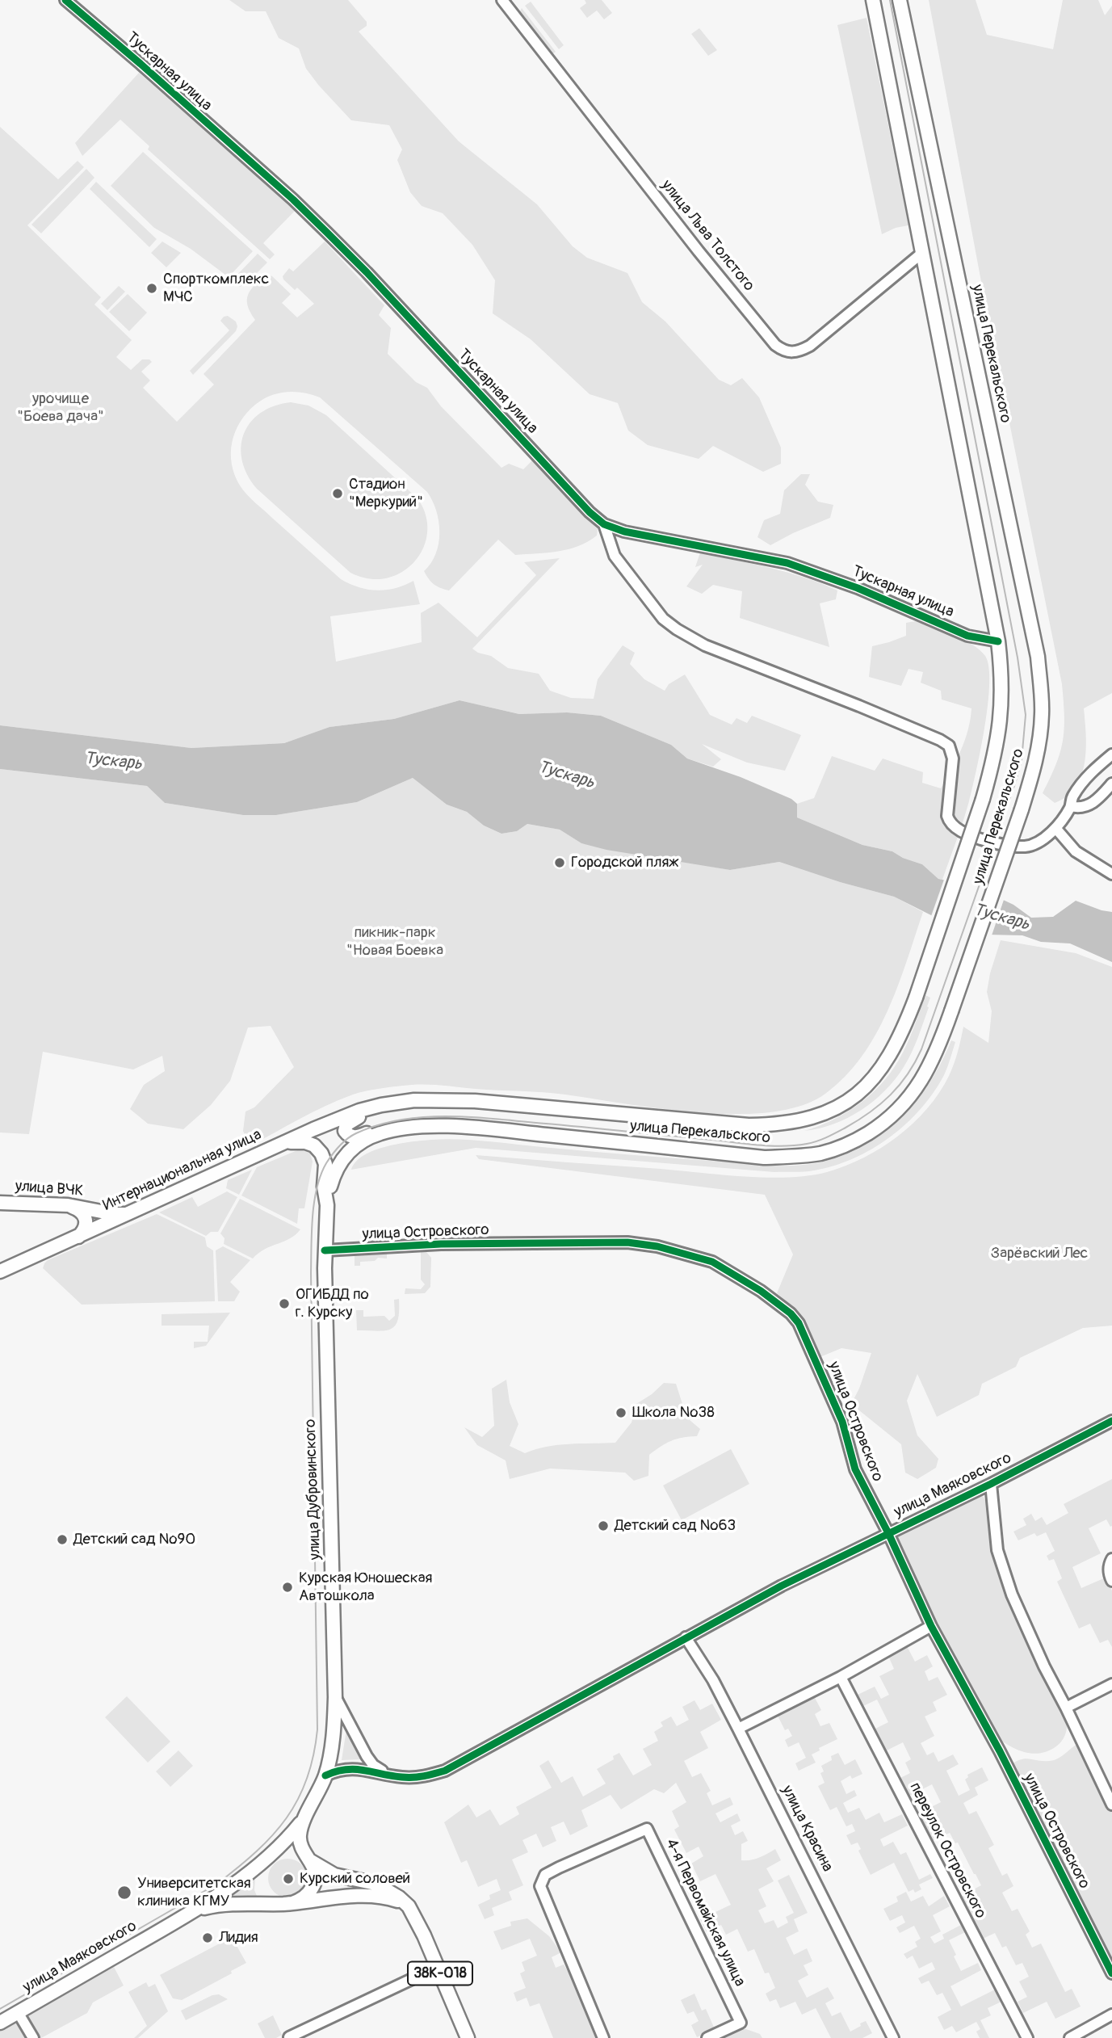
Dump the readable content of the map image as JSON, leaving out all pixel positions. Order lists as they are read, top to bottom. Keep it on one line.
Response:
{"streets":{"main road":["улица Перекальского","Интернациональная улица","улица ВЧК","улица Маяковского","улица Дубровинского","38К-018"],"street":["Тускарная улица","улица Льва Толстого","улица Островского","улица Красина","переулок Островского","4-я Первомайская улица"]},"crossings":[["Тускарная улица","улица Перекальского"],["улица Льва Толстого","улица Перекальского"],["улица Перекальского","Интернациональная улица"],["улица Перекальского","улица Дубровинского"],["Интернациональная улица","улица ВЧК"],["Интернациональная улица","улица Дубровинского"],["улица Островского","улица Маяковского"],["улица Островского","улица Дубровинского"],["улица Маяковского","улица Дубровинского"],["улица Маяковского","улица Красина"]],"water":["Тускарь"],"parks":["урочище \"Боева дача\"","пикник-парк \"Новая Боевка","Зарёвский Лес"],"places":["Спорткомплекс МЧС","Стадион \"Меркурий\"","Городской пляж","ОГИБДД по г. Курску","Школа №38","Детский сад №63","Детский сад №90","Курская Юношеская Автошкола","Курский соловей","Университетская клиника КГМУ","Лидия"]}
